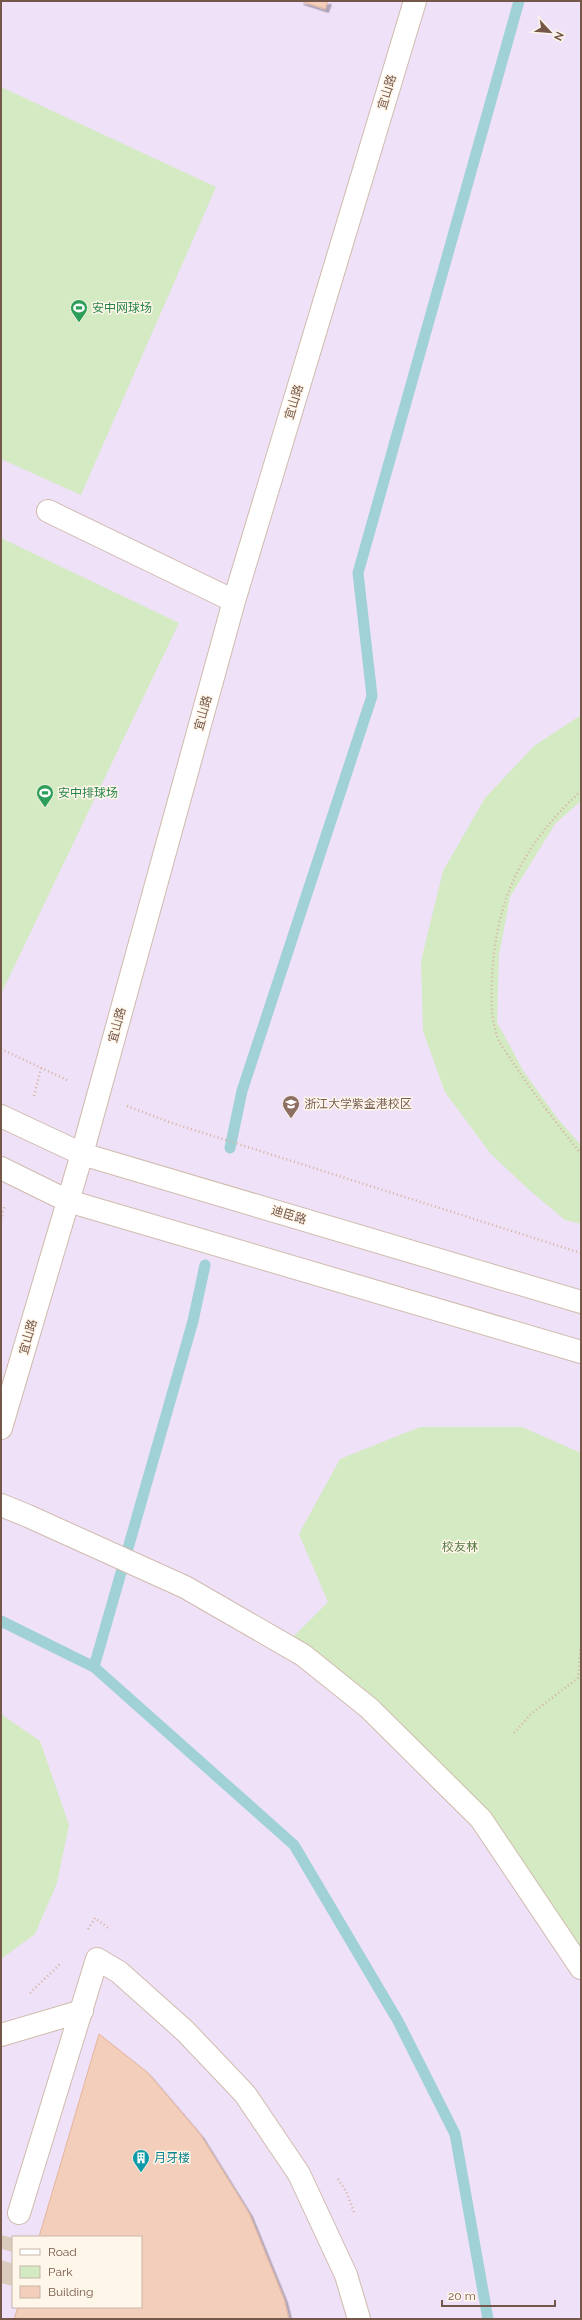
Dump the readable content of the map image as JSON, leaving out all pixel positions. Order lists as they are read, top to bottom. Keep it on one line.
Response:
{"streets":{"street":["宜山路","迪臣路"]},"crossings":[["宜山路","迪臣路"]],"parks":["校友林"],"places":{"sports":["安中网球场","安中排球场"],"school or university":["浙江大学紫金港校区"],"building":["月牙楼"]},"legend":["Road","Park","Building"],"scale_bar":"20 m","north":"bottom right"}
